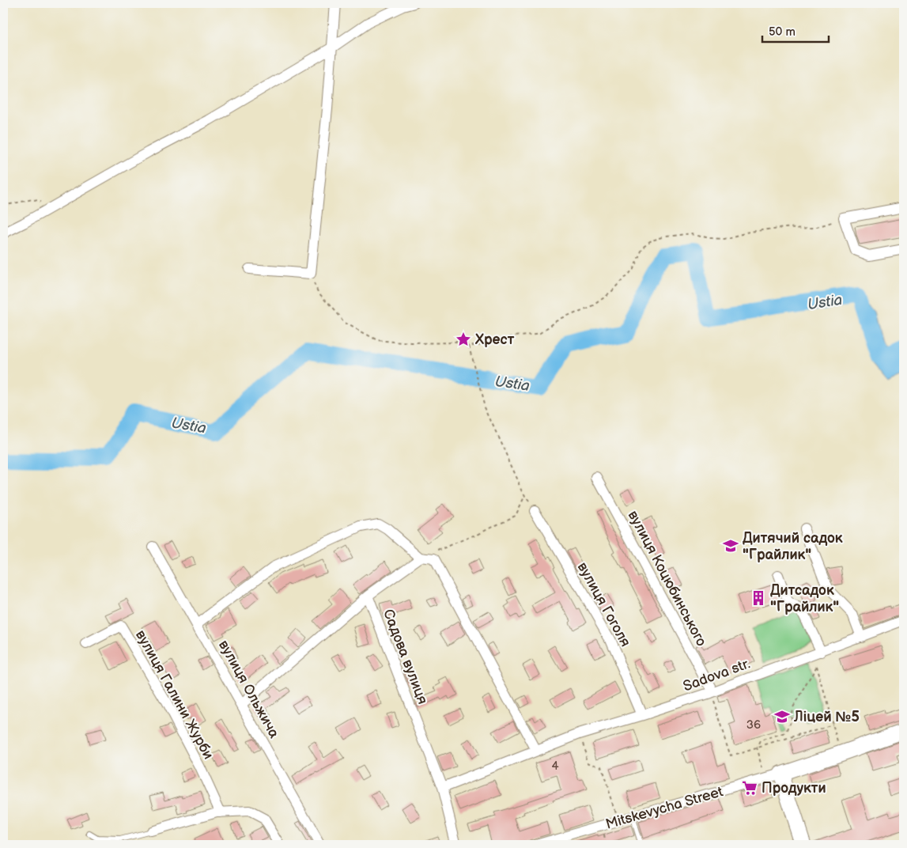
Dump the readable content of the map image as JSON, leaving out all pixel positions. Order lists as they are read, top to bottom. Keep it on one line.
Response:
{"streets":{"street":["вулиця Коцюбинського","вулиця Гоголя","Садова вулиця","Sadova str.","вулиця Ольжича","вулиця Галини Журби","Mitskevycha Street"]},"crossings":[["вулиця Коцюбинського","Sadova str."],["вулиця Гоголя","Sadova str."],["Садова вулиця","Sadova str."]],"water":["Ustia"],"places":{"place":["Хрест"],"school or university":["Дитячий садок \"Грайлик\"","Ліцей №5"],"building":["Дитсадок \"Грайлик\""],"supermarket":["Продукти"]},"house_numbers":["36","4"],"scale_bar":"50 m"}
